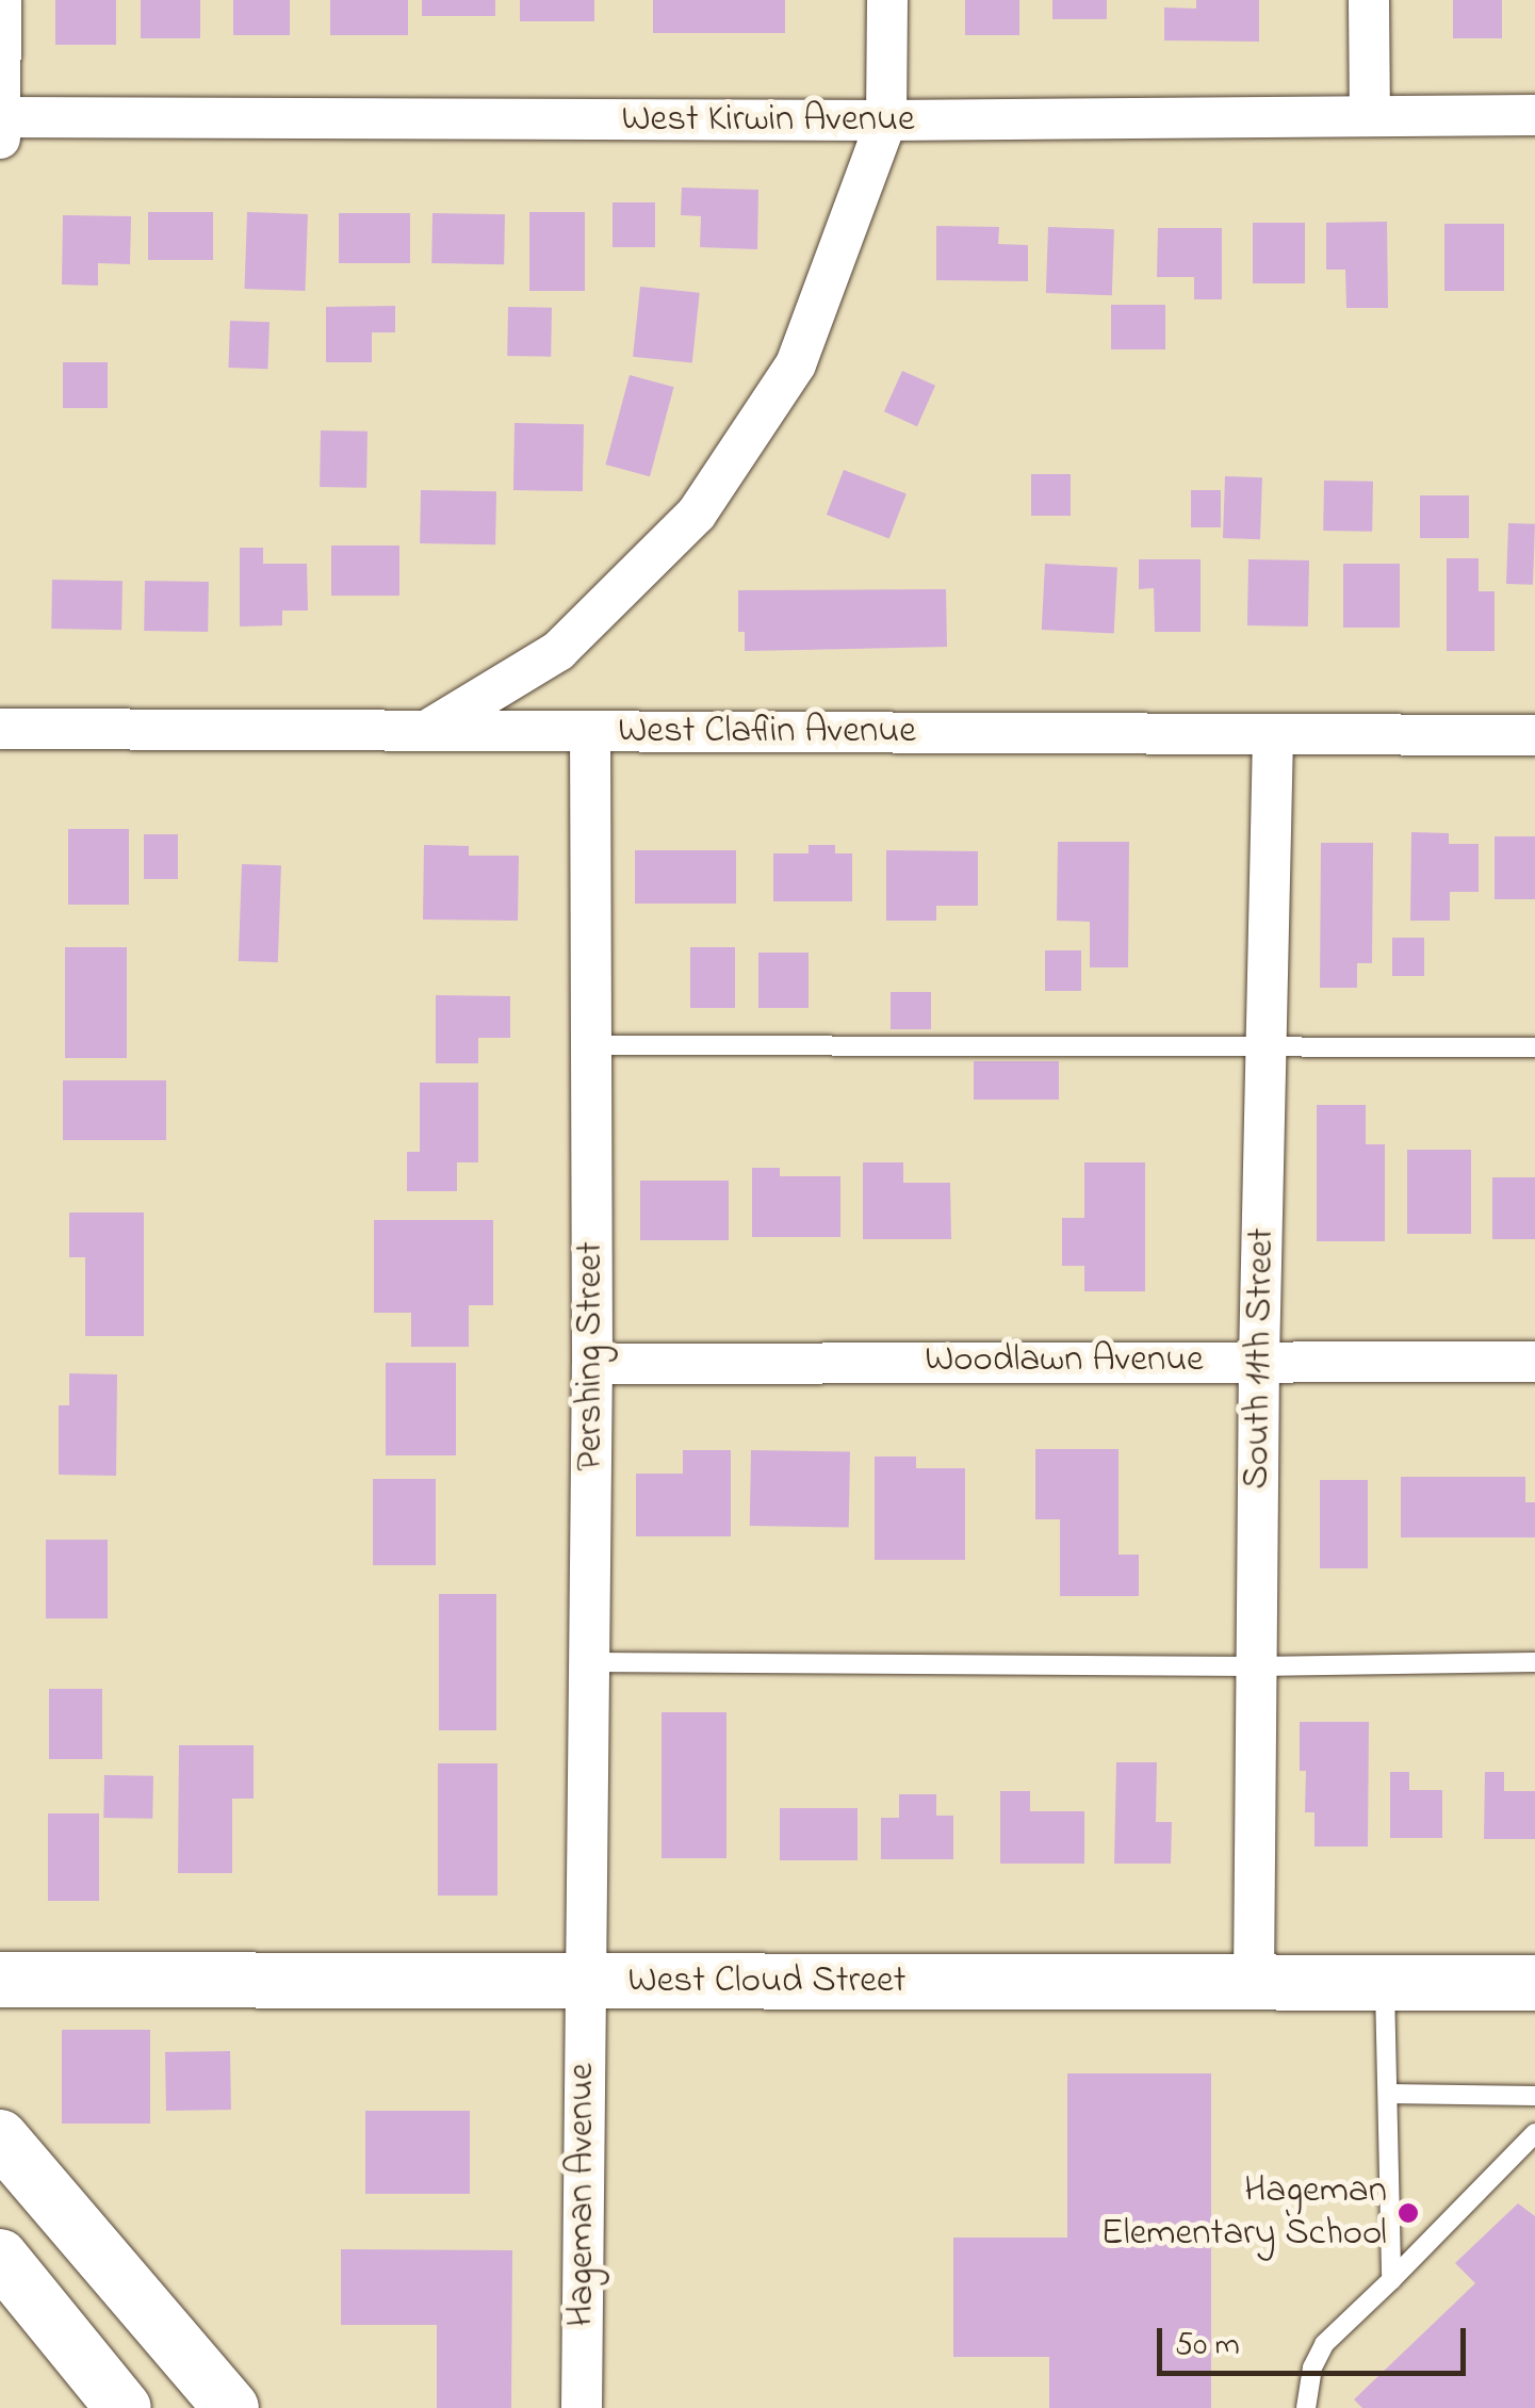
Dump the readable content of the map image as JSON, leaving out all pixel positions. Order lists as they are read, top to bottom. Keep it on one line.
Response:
{"streets":{"main road":["West Cloud Street"],"street":["West Kirwin Avenue","West Claflin Avenue","Pershing Street","South 11th Street","Woodlawn Avenue","Hageman Avenue"]},"crossings":[["West Claflin Avenue","Pershing Street"],["West Claflin Avenue","South 11th Street"],["Pershing Street","Woodlawn Avenue"],["Pershing Street","West Cloud Street"],["Pershing Street","Hageman Avenue"],["South 11th Street","Woodlawn Avenue"],["South 11th Street","West Cloud Street"],["West Cloud Street","Hageman Avenue"]],"places":["Hageman Elementary School"],"scale_bar":"50 m"}
